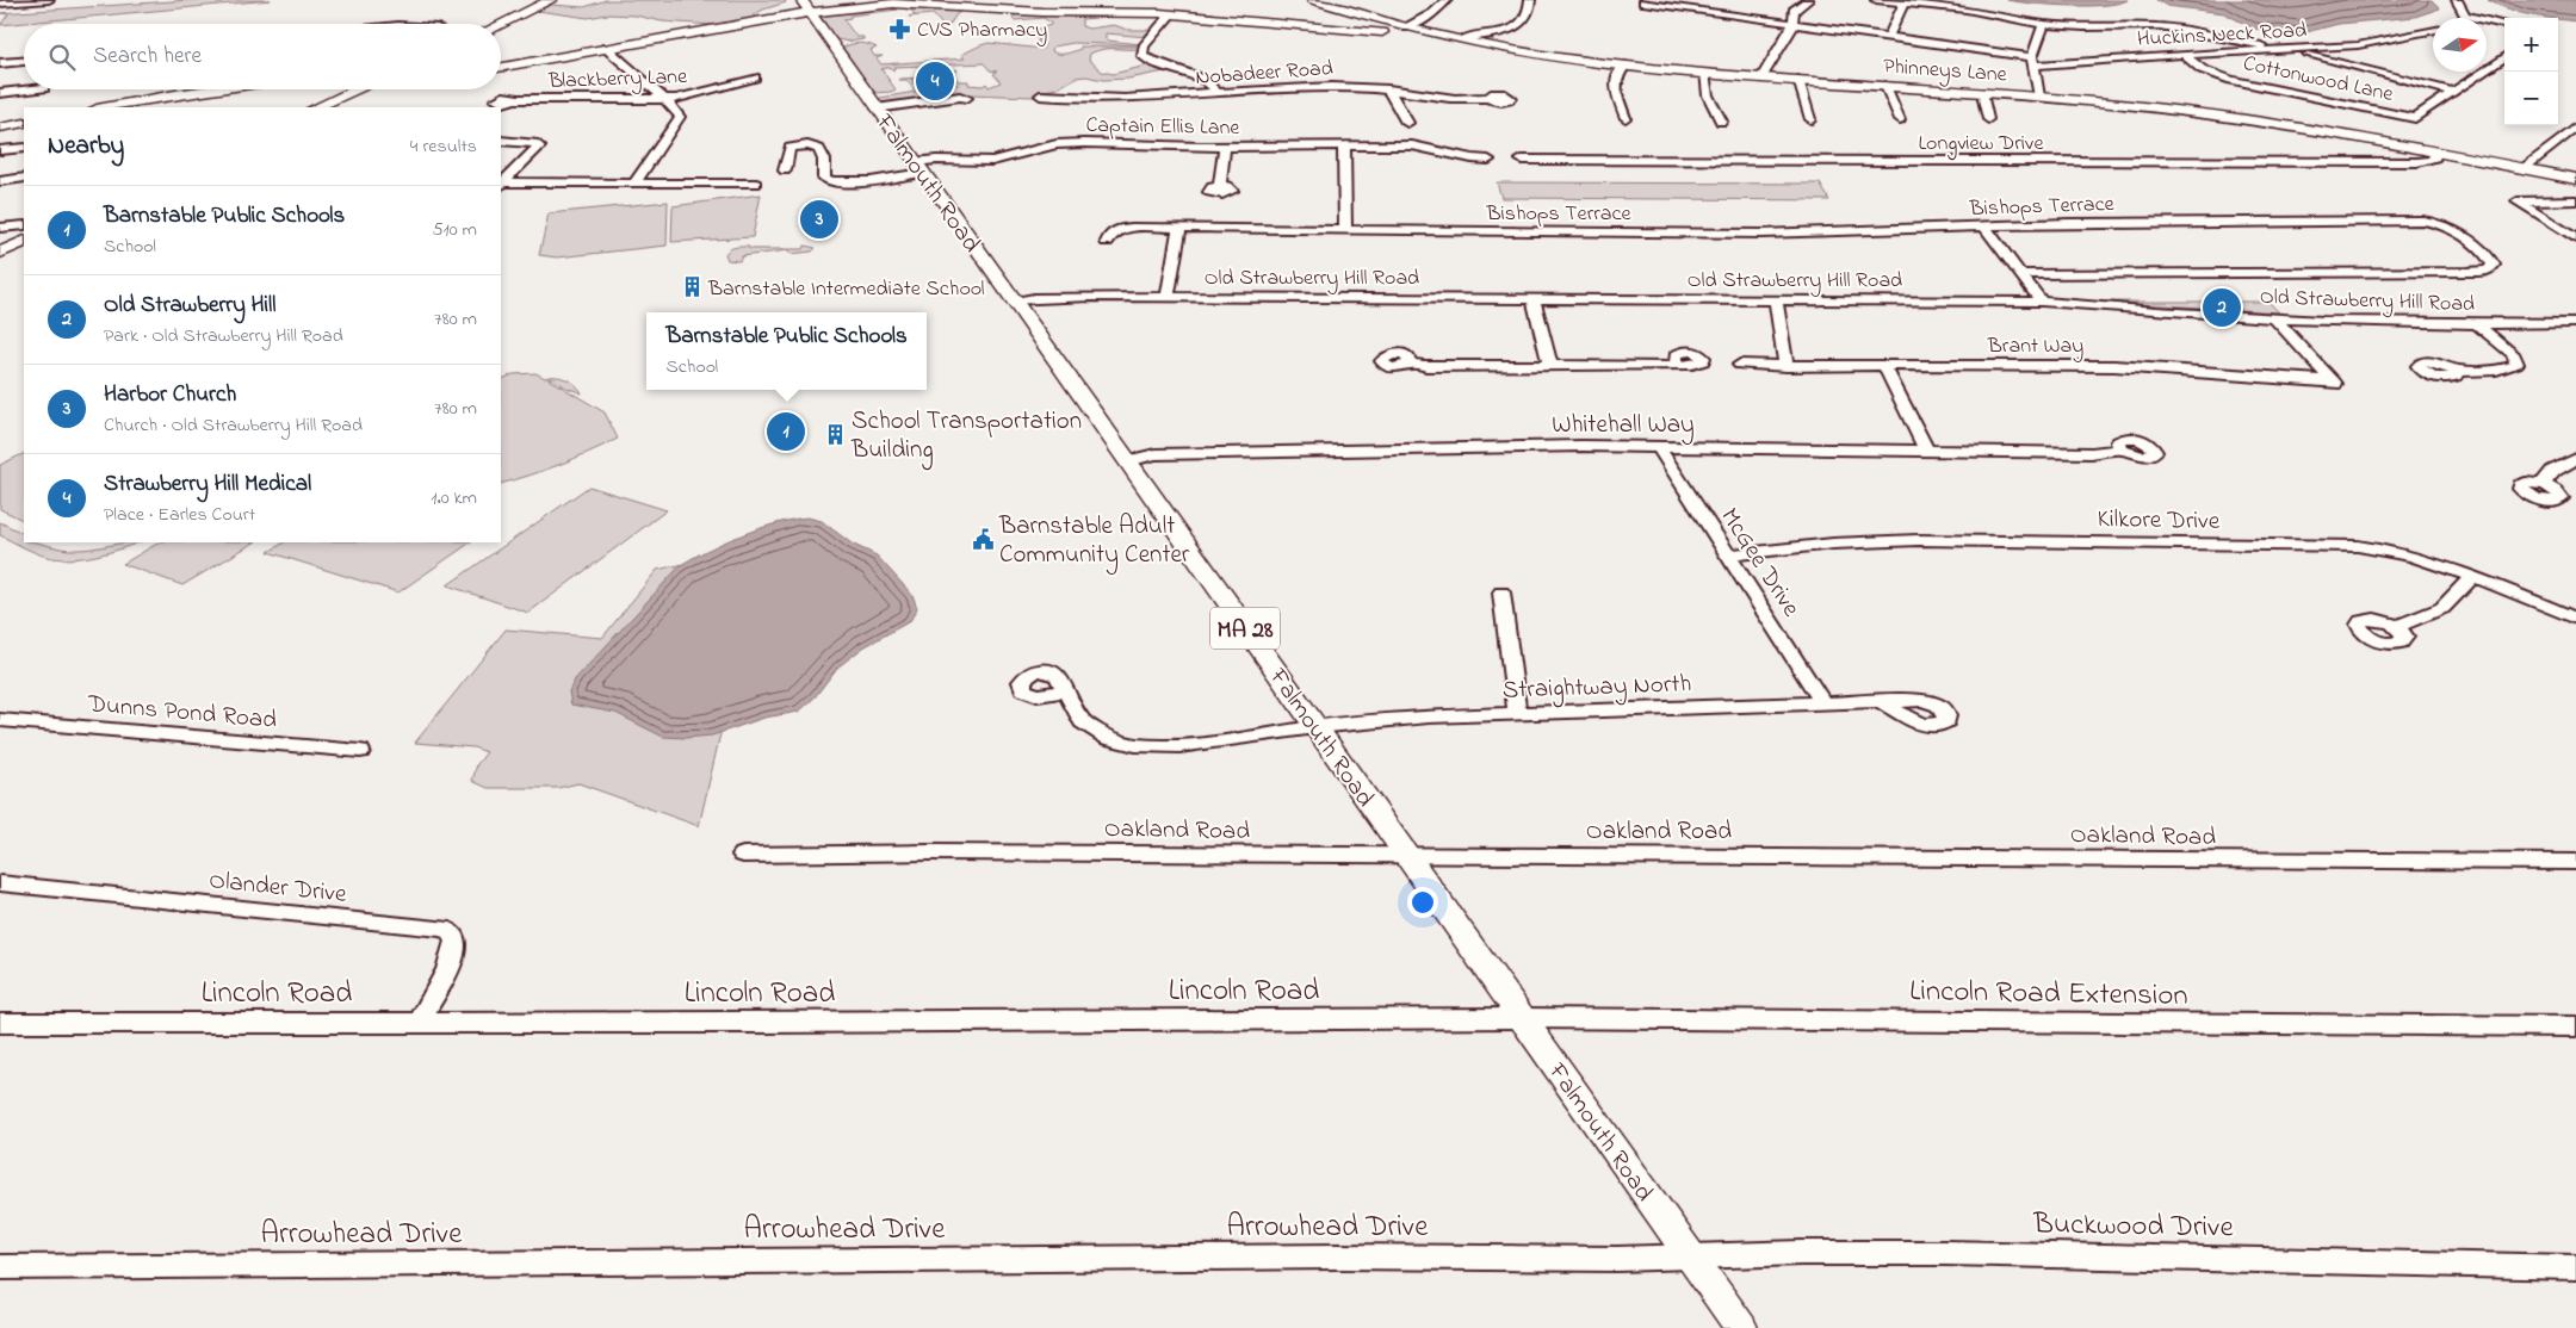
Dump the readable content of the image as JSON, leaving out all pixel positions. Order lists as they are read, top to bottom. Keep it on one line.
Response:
{"streets":{"main road":["Phinneys Lane","Falmouth Road","MA 28"],"street":["Huckins Neck Road","Nobadeer Road","Blackberry Lane","Cottonwood Lane","Captain Ellis Lane","Longview Drive","Bishops Terrace","Old Strawberry Hill Road","Brant Way","Whitehall Way","Kilkore Drive","McGee Drive","Straightway North","Dunns Pond Road","Oakland Road","Olander Drive","Lincoln Road","Lincoln Road Extension","Buckwood Drive","Arrowhead Drive"]},"crossings":[["Huckins Neck Road","Cottonwood Lane"],["Phinneys Lane","Longview Drive"],["Captain Ellis Lane","Falmouth Road"],["Falmouth Road","Old Strawberry Hill Road"],["Falmouth Road","Whitehall Way"],["Falmouth Road","Straightway North"],["Falmouth Road","Oakland Road"],["Falmouth Road","Lincoln Road"],["Falmouth Road","Lincoln Road Extension"],["Falmouth Road","Buckwood Drive"],["Falmouth Road","Arrowhead Drive"],["Old Strawberry Hill Road","Brant Way"],["Whitehall Way","McGee Drive"],["Kilkore Drive","McGee Drive"],["McGee Drive","Straightway North"],["Olander Drive","Lincoln Road"],["Lincoln Road","Lincoln Road Extension"],["Buckwood Drive","Arrowhead Drive"]],"places":{"pharmacy":["CVS Pharmacy"],"building":["Barnstable Intermediate School","School Transportation Building"],"public building":["Barnstable Adult Community Center"]},"north":"right","page":{"map_buttons":["+","−"],"search":"Search here","pins":["4","3","2","1"],"heading":["Nearby","4 results"],"list":[{"mark":"1","name":"Barnstable Public Schools","note":"School","value":"510 m"},{"mark":"2","name":"Old Strawberry Hill","note":"Park · Old Strawberry Hill Road","value":"780 m"},{"mark":"3","name":"Harbor Church","note":"Church · Old Strawberry Hill Road","value":"780 m"},{"mark":"4","name":"Strawberry Hill Medical","note":"Place · Earles Court","value":"1.0 km"}],"popup":["Barnstable Public Schools","School"]}}
